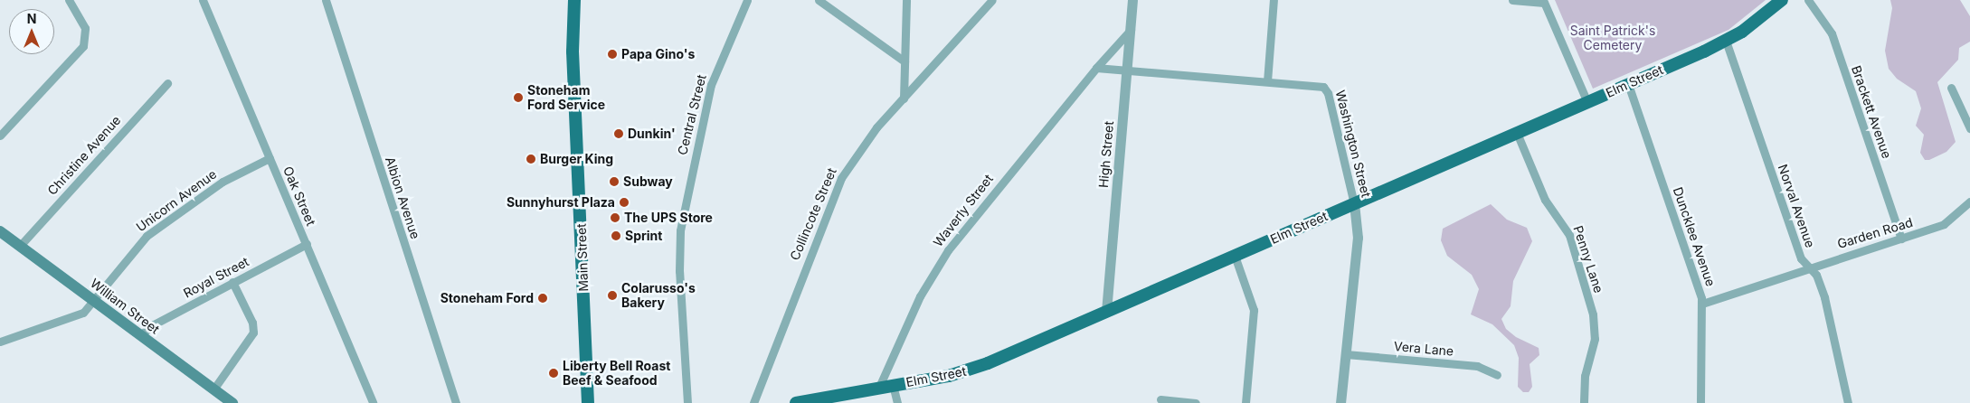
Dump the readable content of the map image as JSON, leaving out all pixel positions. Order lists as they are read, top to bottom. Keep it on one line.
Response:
{"streets":{"main road":["Elm Street","Main Street","William Street"],"street":["Brackett Avenue","Central Street","Washington Street","High Street","Christine Avenue","Oak Street","Albion Avenue","Unicorn Avenue","Norval Avenue","Waverly Street","Collincote Street","Garden Road","Duncklee Avenue","Penny Lane","Royal Street","Vera Lane"]},"crossings":[["Elm Street","Washington Street"],["Elm Street","High Street"],["Elm Street","Norval Avenue"],["Elm Street","Waverly Street"],["Elm Street","Duncklee Avenue"],["Elm Street","Penny Lane"],["Brackett Avenue","Garden Road"],["Washington Street","High Street"],["Washington Street","Vera Lane"],["High Street","Waverly Street"],["Christine Avenue","William Street"],["Oak Street","Unicorn Avenue"],["Oak Street","Royal Street"],["Unicorn Avenue","William Street"],["Norval Avenue","Garden Road"],["Garden Road","Duncklee Avenue"],["Royal Street","William Street"]],"parks":["Saint Patrick's Cemetery"],"places":["Papa Gino's","Stoneham Ford Service","Dunkin'","Burger King","Subway","Sunnyhurst Plaza","The UPS Store","Sprint","Colarusso's Bakery","Stoneham Ford","Liberty Bell Roast Beef & Seafood"],"north":"top"}
